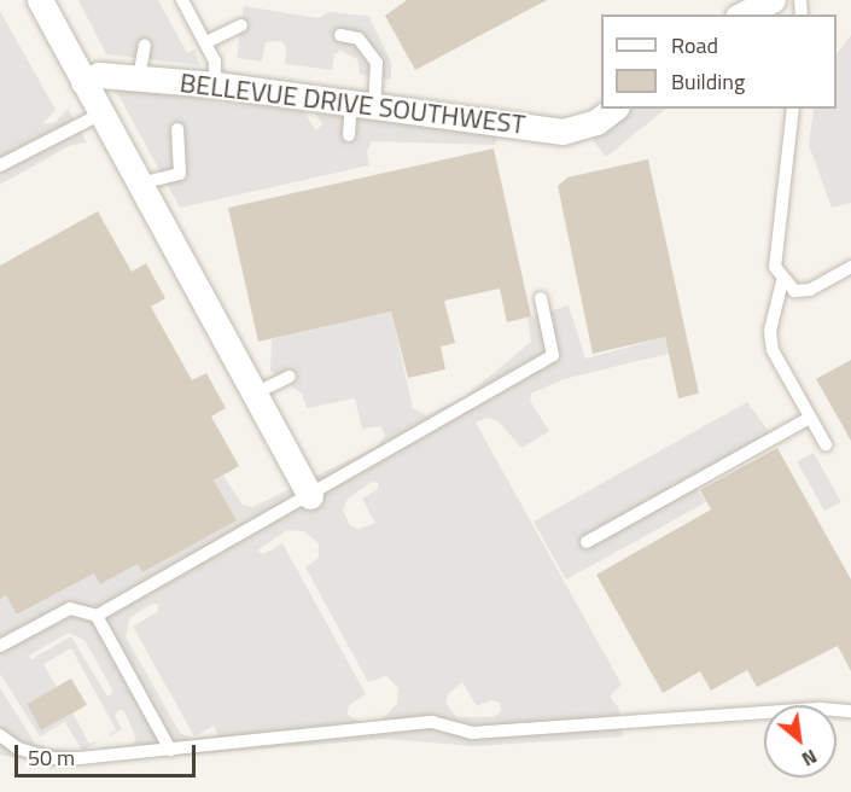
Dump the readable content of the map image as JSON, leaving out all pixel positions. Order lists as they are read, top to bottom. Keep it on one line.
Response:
{"streets":{"street":["BELLEVUE DRIVE SOUTHWEST"]},"legend":["Road","Building"],"scale_bar":"50 m","north":"bottom right"}
